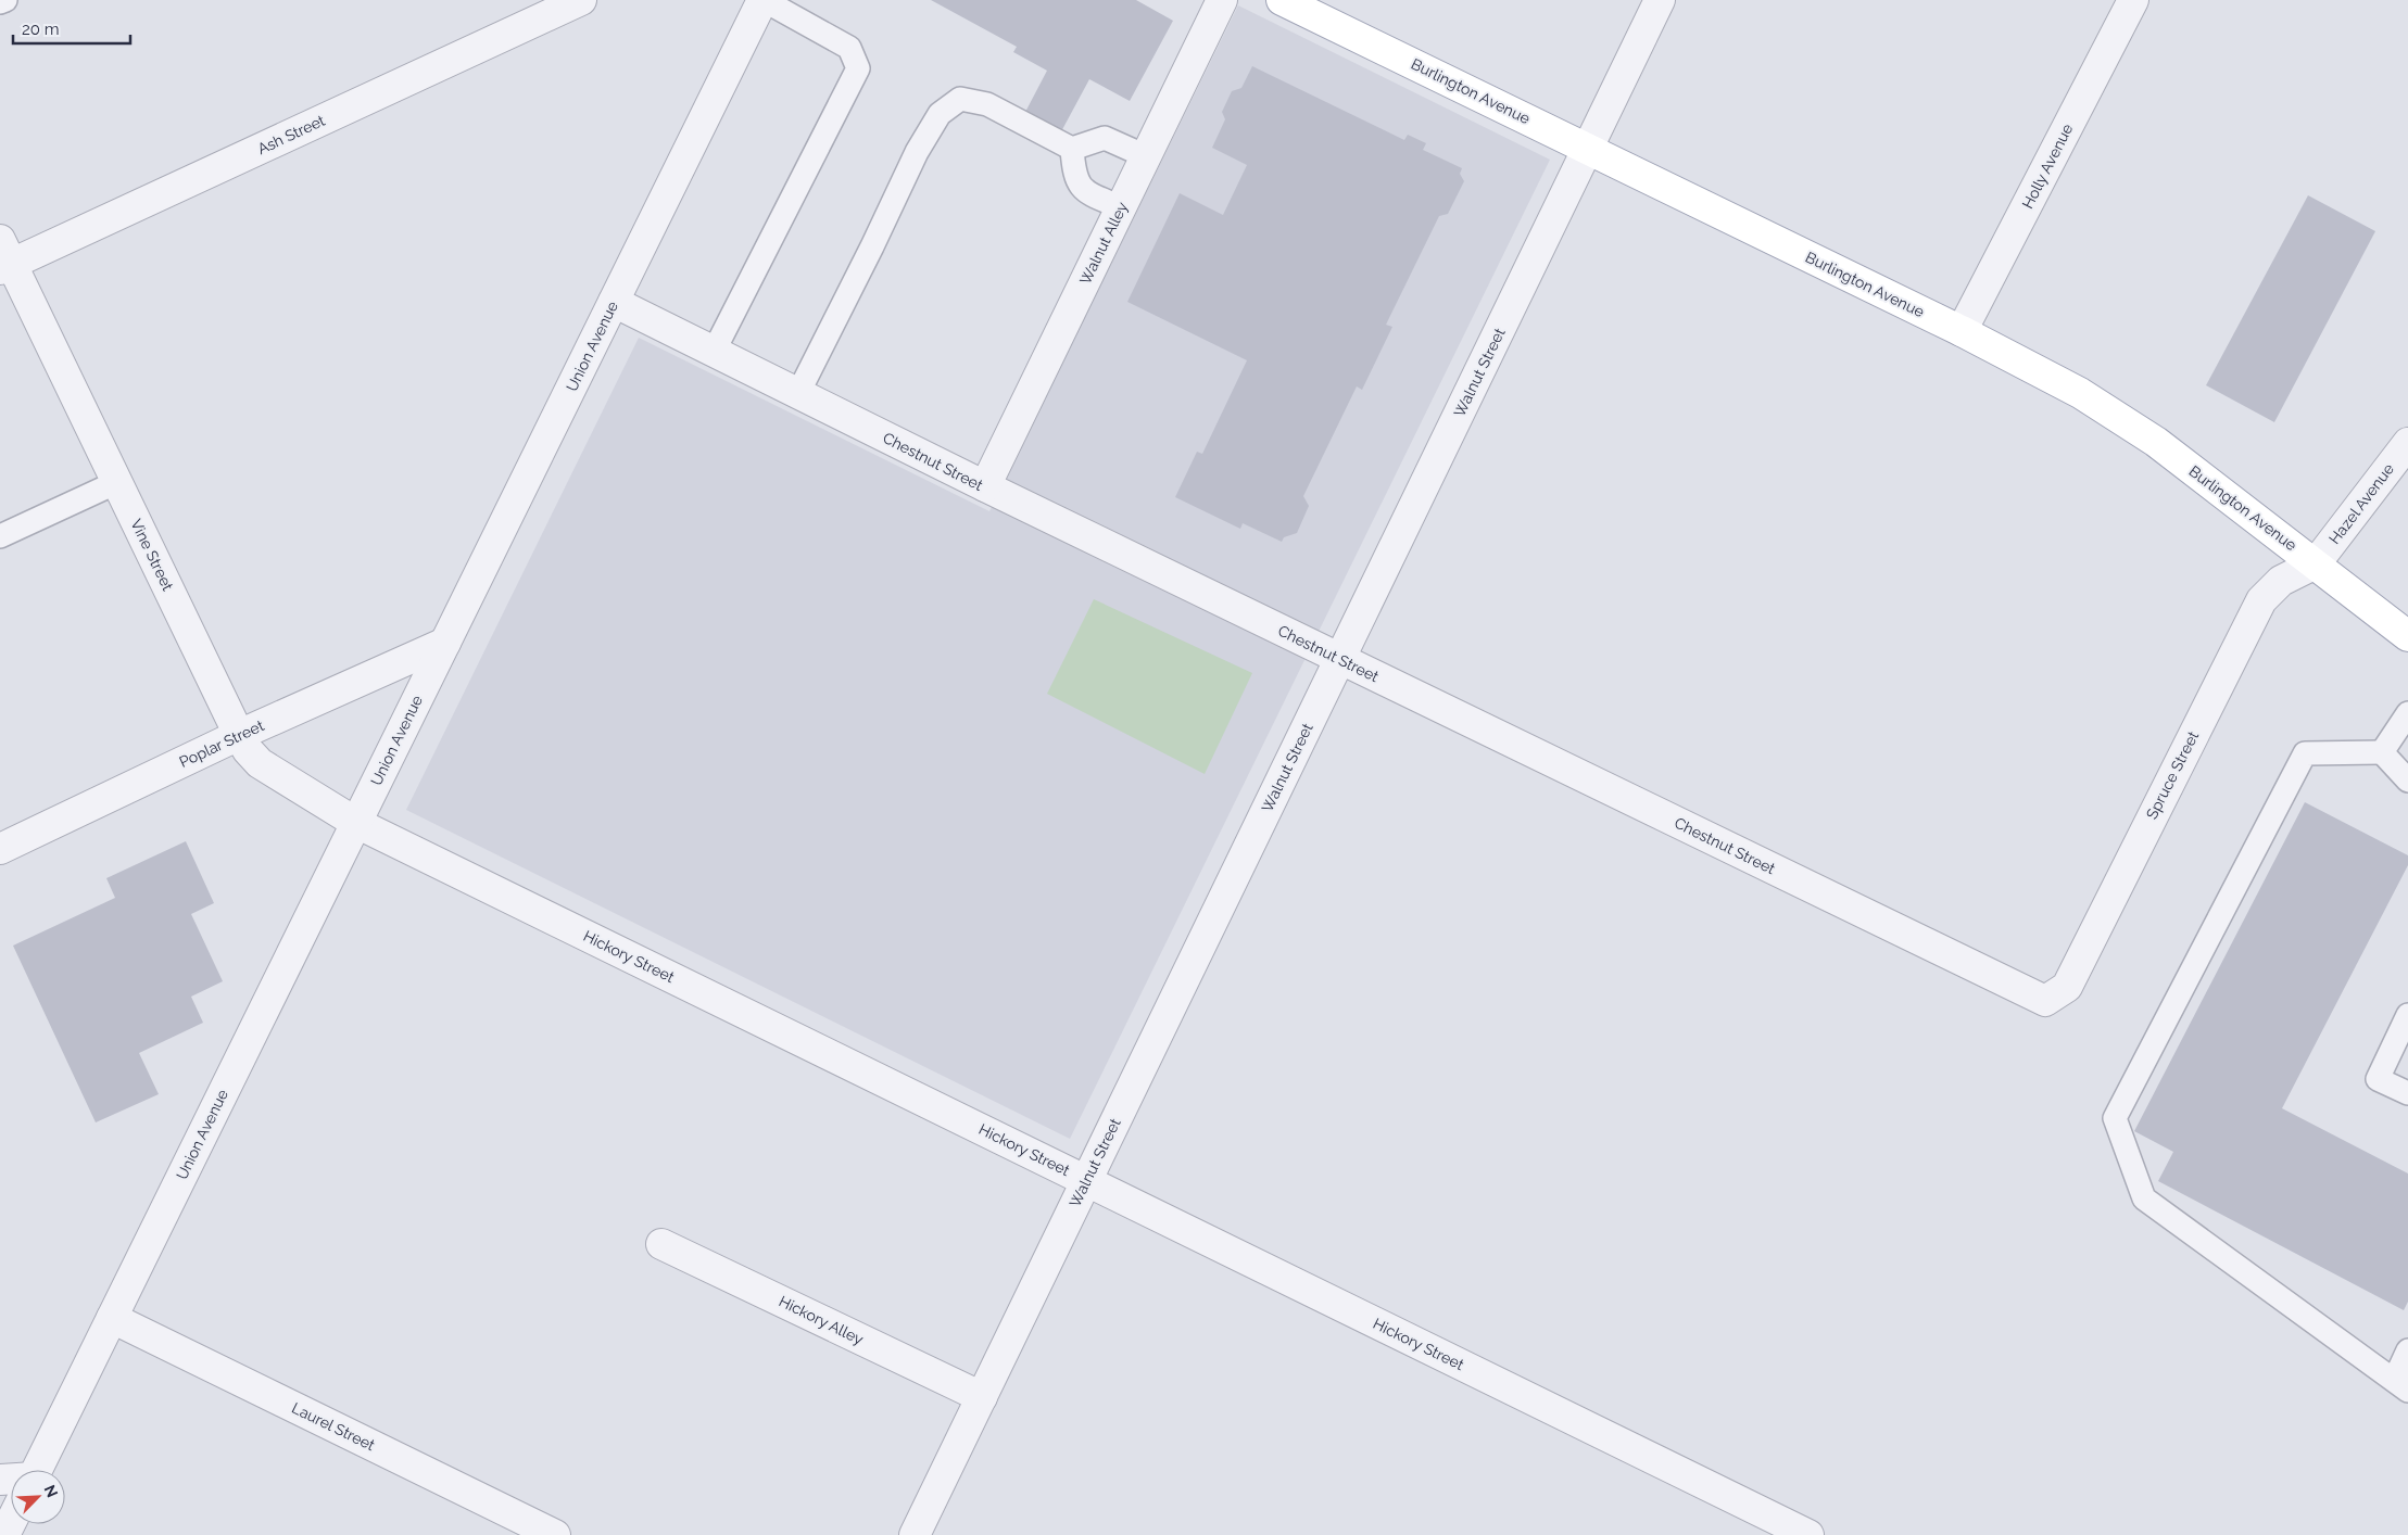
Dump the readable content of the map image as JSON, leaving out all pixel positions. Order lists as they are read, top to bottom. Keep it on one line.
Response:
{"streets":{"main road":["Burlington Avenue"],"street":["Ash Street","Holly Avenue","Walnut Alley","Union Avenue","Walnut Street","Chestnut Street","Hazel Avenue","Vine Street","Poplar Street","Spruce Street","Hickory Street","Hickory Alley","Laurel Street"]},"crossings":[["Burlington Avenue","Holly Avenue"],["Burlington Avenue","Walnut Street"],["Burlington Avenue","Hazel Avenue"],["Burlington Avenue","Spruce Street"],["Ash Street","Vine Street"],["Walnut Alley","Chestnut Street"],["Union Avenue","Chestnut Street"],["Union Avenue","Vine Street"],["Union Avenue","Poplar Street"],["Union Avenue","Hickory Street"],["Union Avenue","Laurel Street"],["Walnut Street","Chestnut Street"],["Walnut Street","Hickory Street"],["Walnut Street","Hickory Alley"],["Chestnut Street","Spruce Street"],["Hazel Avenue","Spruce Street"],["Vine Street","Poplar Street"],["Vine Street","Hickory Street"]],"scale_bar":"20 m","north":"top right"}
